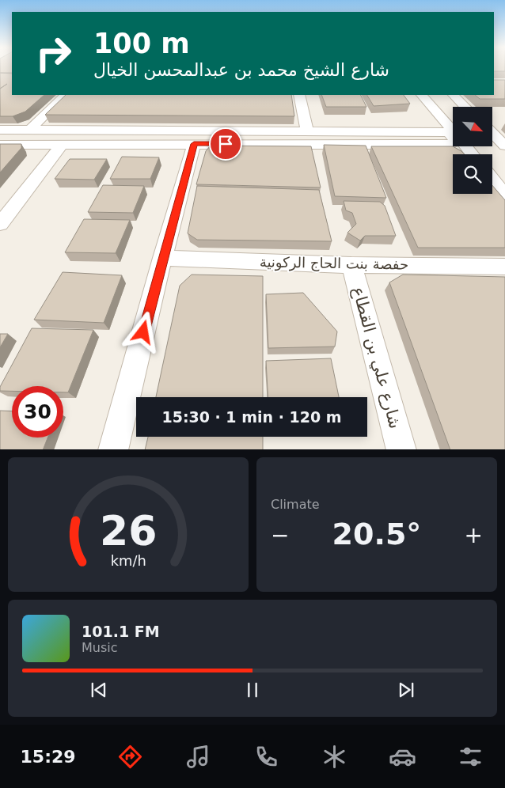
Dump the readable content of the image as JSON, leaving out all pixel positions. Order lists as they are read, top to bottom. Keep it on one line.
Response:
{"streets":{"street":["حفصة بنت الحاج الركونية","شارع علي بن القطاع"]},"crossings":[["حفصة بنت الحاج الركونية","شارع علي بن القطاع"]],"north":"bottom right","page":{"turn":["100 m","شارع الشيخ محمد بن عبدالمحسن الخيال"],"limit":"30","trip":"15:30 · 1 min · 120 m","tile":"Climate","heat":["−","20.5°","+"],"song":["101.1 FM","Music"],"tabs":"15:29","gauge":["26","km/h"]}}
